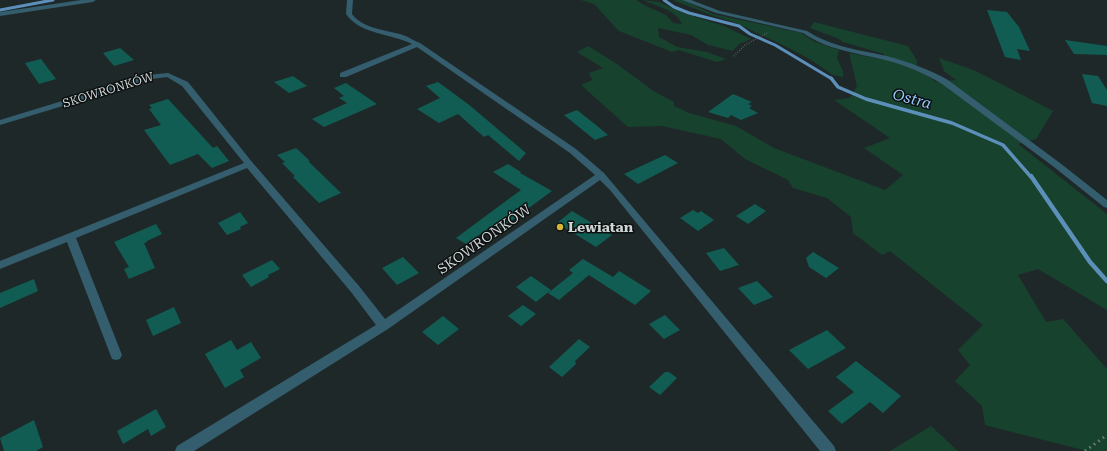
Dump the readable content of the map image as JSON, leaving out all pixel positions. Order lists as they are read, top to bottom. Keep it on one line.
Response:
{"streets":{"street":["SKOWRONKÓW"]},"water":["Ostra"],"places":["Lewiatan"]}
